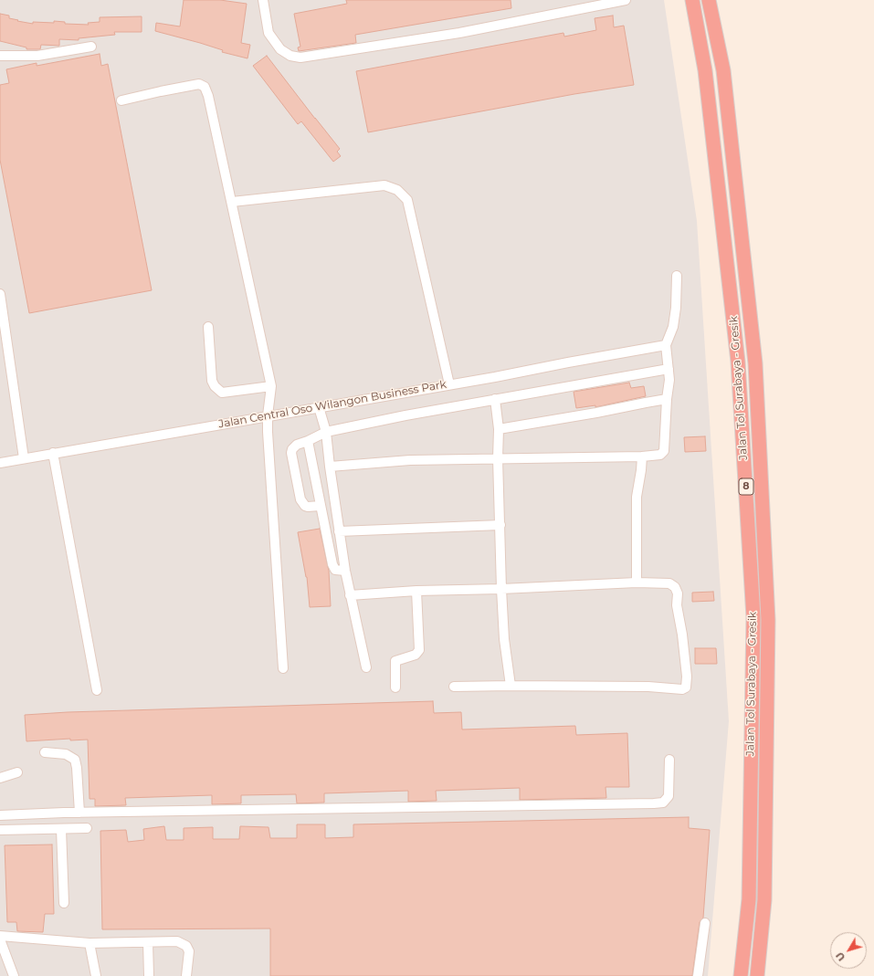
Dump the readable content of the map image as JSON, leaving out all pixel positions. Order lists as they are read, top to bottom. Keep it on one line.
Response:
{"streets":{"highway":["Jalan Tol Surabaya - Gresik","8"],"lane":["Jalan Central Oso Wilangon Business Park"]},"north":"bottom left"}
